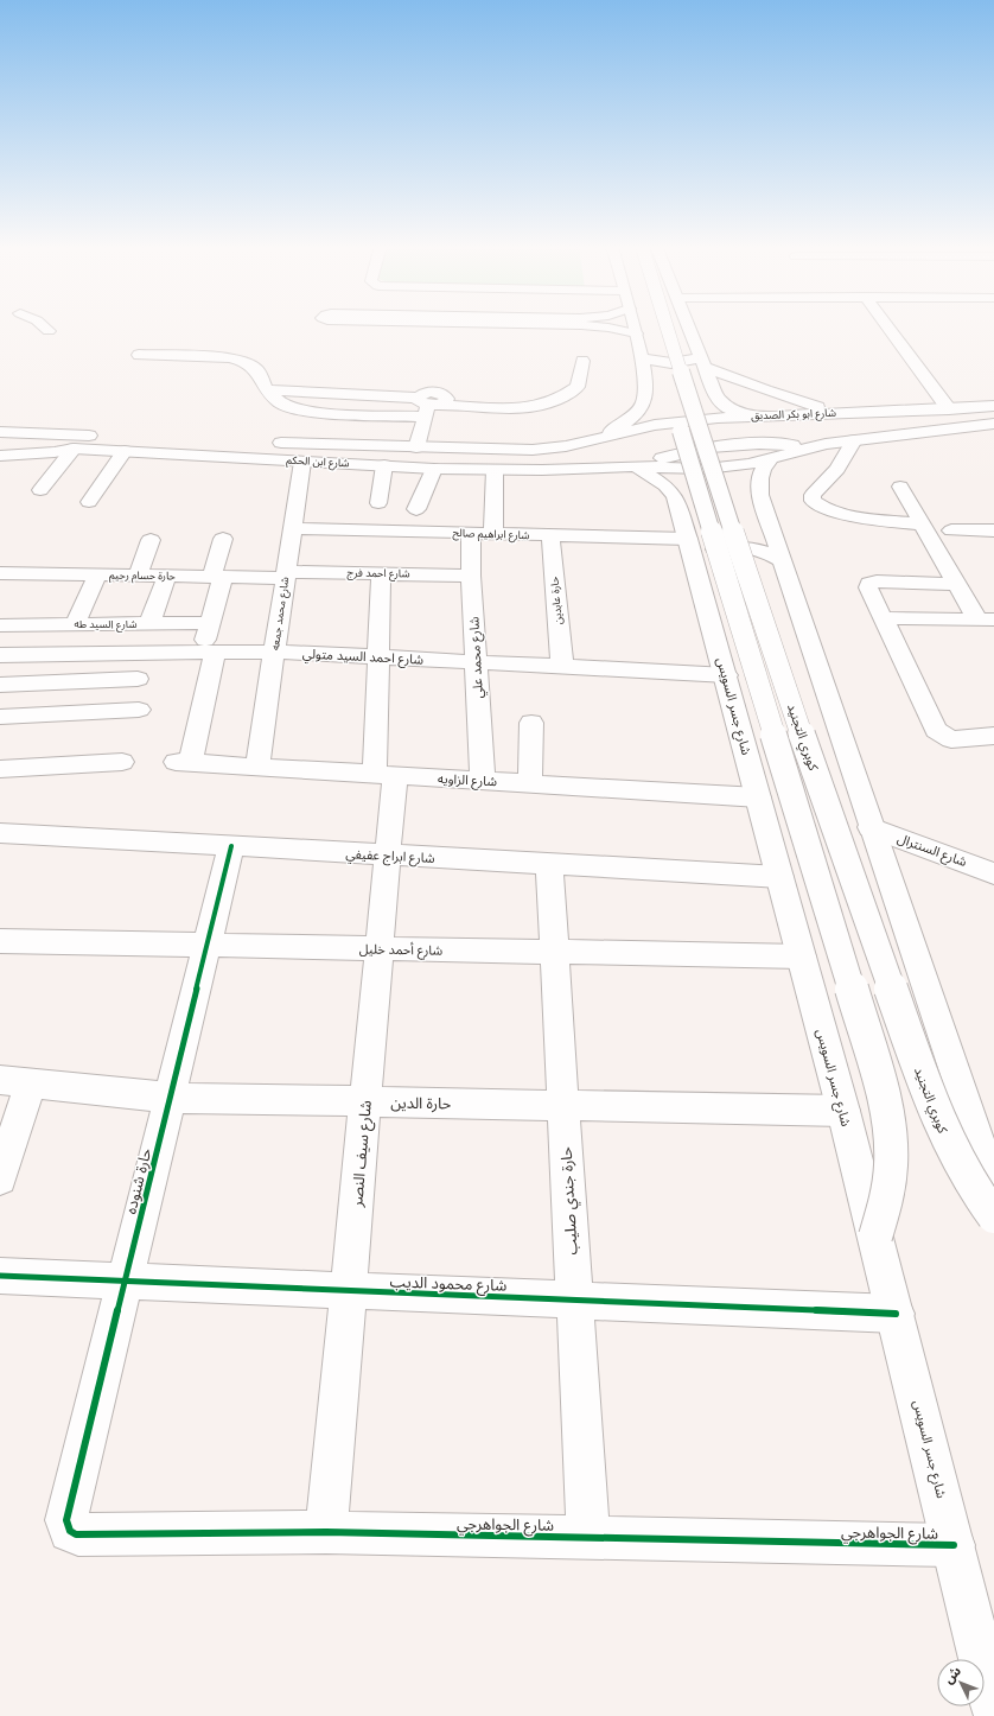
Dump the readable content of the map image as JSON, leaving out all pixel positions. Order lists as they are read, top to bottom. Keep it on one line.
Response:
{"streets":{"street":["شارع ابو بكر الصديق","شارع ابن الحكم","شارع ابراهيم صالح","شارع احمد فرج","حارة حسام رحيم","حارة عابدين","شارع محمد جمعه","شارع السيد طه","شارع احمد السيد متولي","شارع محمد علي","شارع جسر السويس","كوبري التجنيد","شارع الزاويه","شارع السنترال","شارع ابراج عفيفي","شارع أحمد خليل","حارة الدين","شارع سيف النصر","حارة شنوده","حارة جندي صليب","شارع محمود الديب","شارع الجواهرجي"]},"crossings":[["شارع ابو بكر الصديق","شارع ابن الحكم"],["شارع ابن الحكم","شارع محمد جمعه"],["شارع ابن الحكم","شارع جسر السويس"],["شارع ابراهيم صالح","حارة عابدين"],["شارع ابراهيم صالح","شارع محمد جمعه"],["شارع ابراهيم صالح","شارع محمد علي"],["شارع ابراهيم صالح","شارع جسر السويس"],["شارع احمد فرج","حارة حسام رحيم"],["شارع احمد فرج","شارع محمد جمعه"],["شارع احمد فرج","شارع محمد علي"],["شارع احمد فرج","شارع سيف النصر"],["حارة حسام رحيم","شارع محمد جمعه"],["حارة عابدين","شارع احمد السيد متولي"],["شارع محمد جمعه","شارع احمد السيد متولي"],["شارع محمد جمعه","شارع الزاويه"],["شارع احمد السيد متولي","شارع محمد علي"],["شارع احمد السيد متولي","شارع جسر السويس"],["شارع احمد السيد متولي","شارع الزاويه"],["شارع احمد السيد متولي","شارع سيف النصر"],["شارع محمد علي","شارع الزاويه"],["شارع جسر السويس","كوبري التجنيد"],["شارع جسر السويس","شارع الزاويه"],["شارع جسر السويس","شارع ابراج عفيفي"],["شارع جسر السويس","شارع أحمد خليل"],["شارع جسر السويس","حارة الدين"],["شارع جسر السويس","شارع محمود الديب"],["شارع جسر السويس","شارع الجواهرجي"],["شارع الزاويه","شارع سيف النصر"],["شارع ابراج عفيفي","شارع سيف النصر"],["شارع ابراج عفيفي","حارة شنوده"],["شارع ابراج عفيفي","حارة جندي صليب"],["شارع أحمد خليل","شارع سيف النصر"],["شارع أحمد خليل","حارة شنوده"],["شارع أحمد خليل","حارة جندي صليب"],["حارة الدين","شارع سيف النصر"],["حارة الدين","حارة شنوده"],["حارة الدين","حارة جندي صليب"],["شارع سيف النصر","شارع محمود الديب"],["شارع سيف النصر","شارع الجواهرجي"],["حارة شنوده","شارع محمود الديب"],["حارة شنوده","شارع الجواهرجي"],["حارة جندي صليب","شارع محمود الديب"],["حارة جندي صليب","شارع الجواهرجي"]],"north":"top left"}
